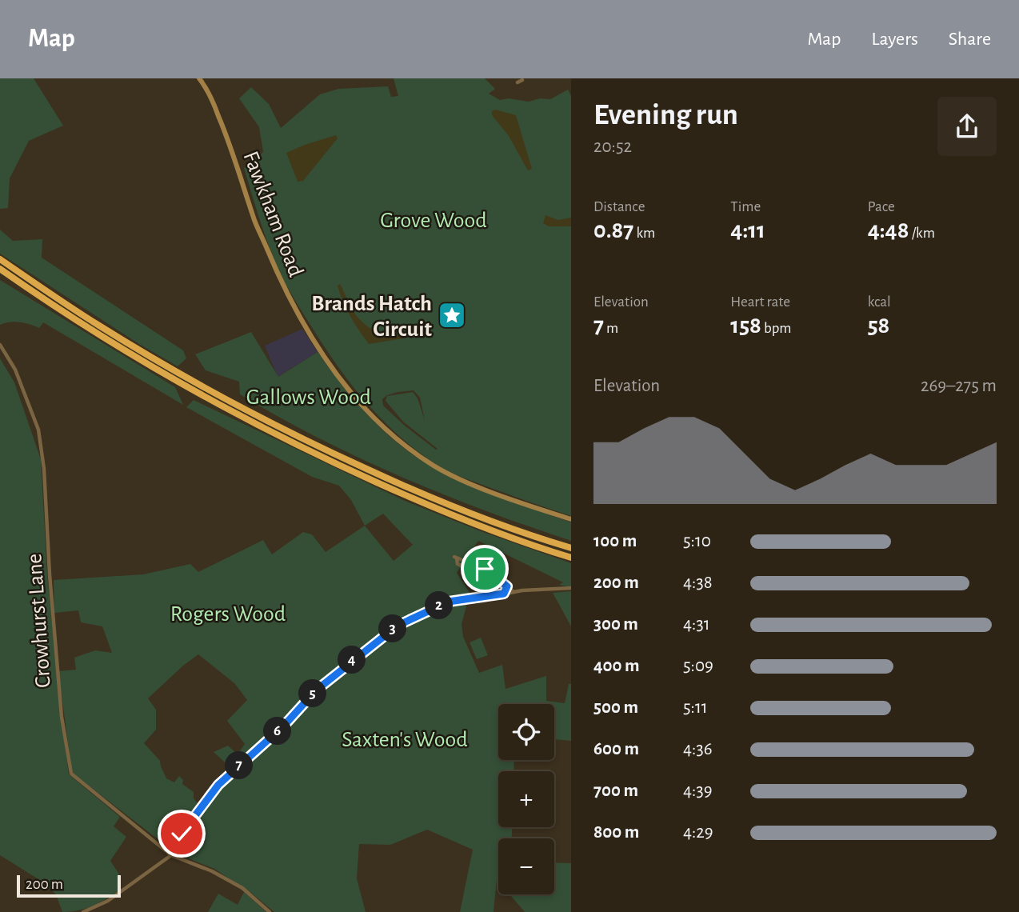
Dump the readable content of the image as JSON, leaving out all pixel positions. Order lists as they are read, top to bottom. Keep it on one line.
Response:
{"streets":{"street":["Fawkham Road","Crowhurst Lane"]},"parks":["Grove Wood","Gallows Wood","Rogers Wood","Saxten's Wood"],"places":{"place":["Brands Hatch Circuit"]},"scale_bar":"200 m","page":{"header":"Map","nav":["Map","Layers","Share"],"heading":["Evening run","20:52"],"stats":[["Distance","0.87 km"],["Time","4:11"],["Pace","4:48 /km"],["Elevation","7 m"],["Heart rate","158 bpm"],["kcal","58"]],"chart":["Elevation","269–275 m"],"list":[{"name":"100 m","note":"5:10"},{"name":"200 m","note":"4:38"},{"name":"300 m","note":"4:31"},{"name":"400 m","note":"5:09"},{"name":"500 m","note":"5:11"},{"name":"600 m","note":"4:36"},{"name":"700 m","note":"4:39"},{"name":"800 m","note":"4:29"}],"pins":["2","3","4","5","6","7"],"map_buttons":["+","−"],"scale":"200 m"}}
